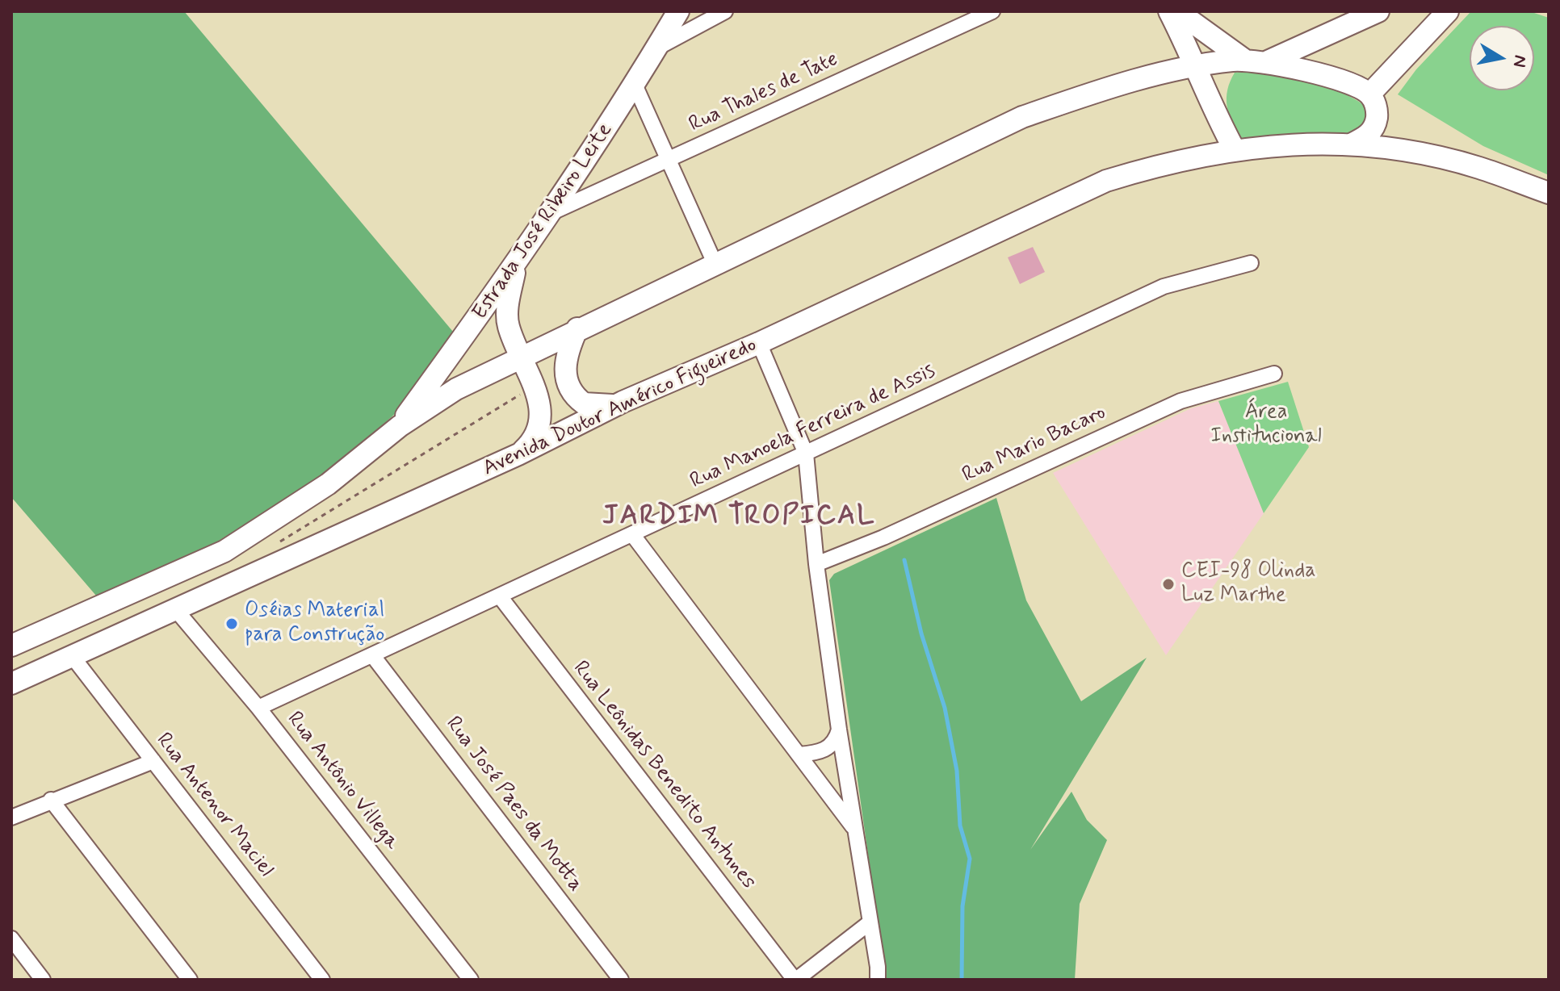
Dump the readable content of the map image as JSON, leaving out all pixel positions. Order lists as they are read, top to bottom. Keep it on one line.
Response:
{"streets":{"main road":["Estrada José Ribeiro Leite","Avenida Doutor Américo Figueiredo"],"street":["Rua Thales de Tate","Rua Manoela Ferreira de Assis","Rua Mario Bacaro","Rua Leônidas Benedito Antunes","Rua Antônio Villega","Rua José Paes da Motta","Rua Antenor Maciel"]},"crossings":[["Rua Thales de Tate","Estrada José Ribeiro Leite"],["Avenida Doutor Américo Figueiredo","Rua Antônio Villega"],["Avenida Doutor Américo Figueiredo","Rua Antenor Maciel"],["Rua Manoela Ferreira de Assis","Rua Leônidas Benedito Antunes"],["Rua Manoela Ferreira de Assis","Rua Antônio Villega"],["Rua Manoela Ferreira de Assis","Rua José Paes da Motta"]],"districts":["JARDIM TROPICAL"],"parks":["Área Institucional"],"places":["CEI-98 Olinda Luz Marthe","Oséias Material para Construção"],"north":"right"}
